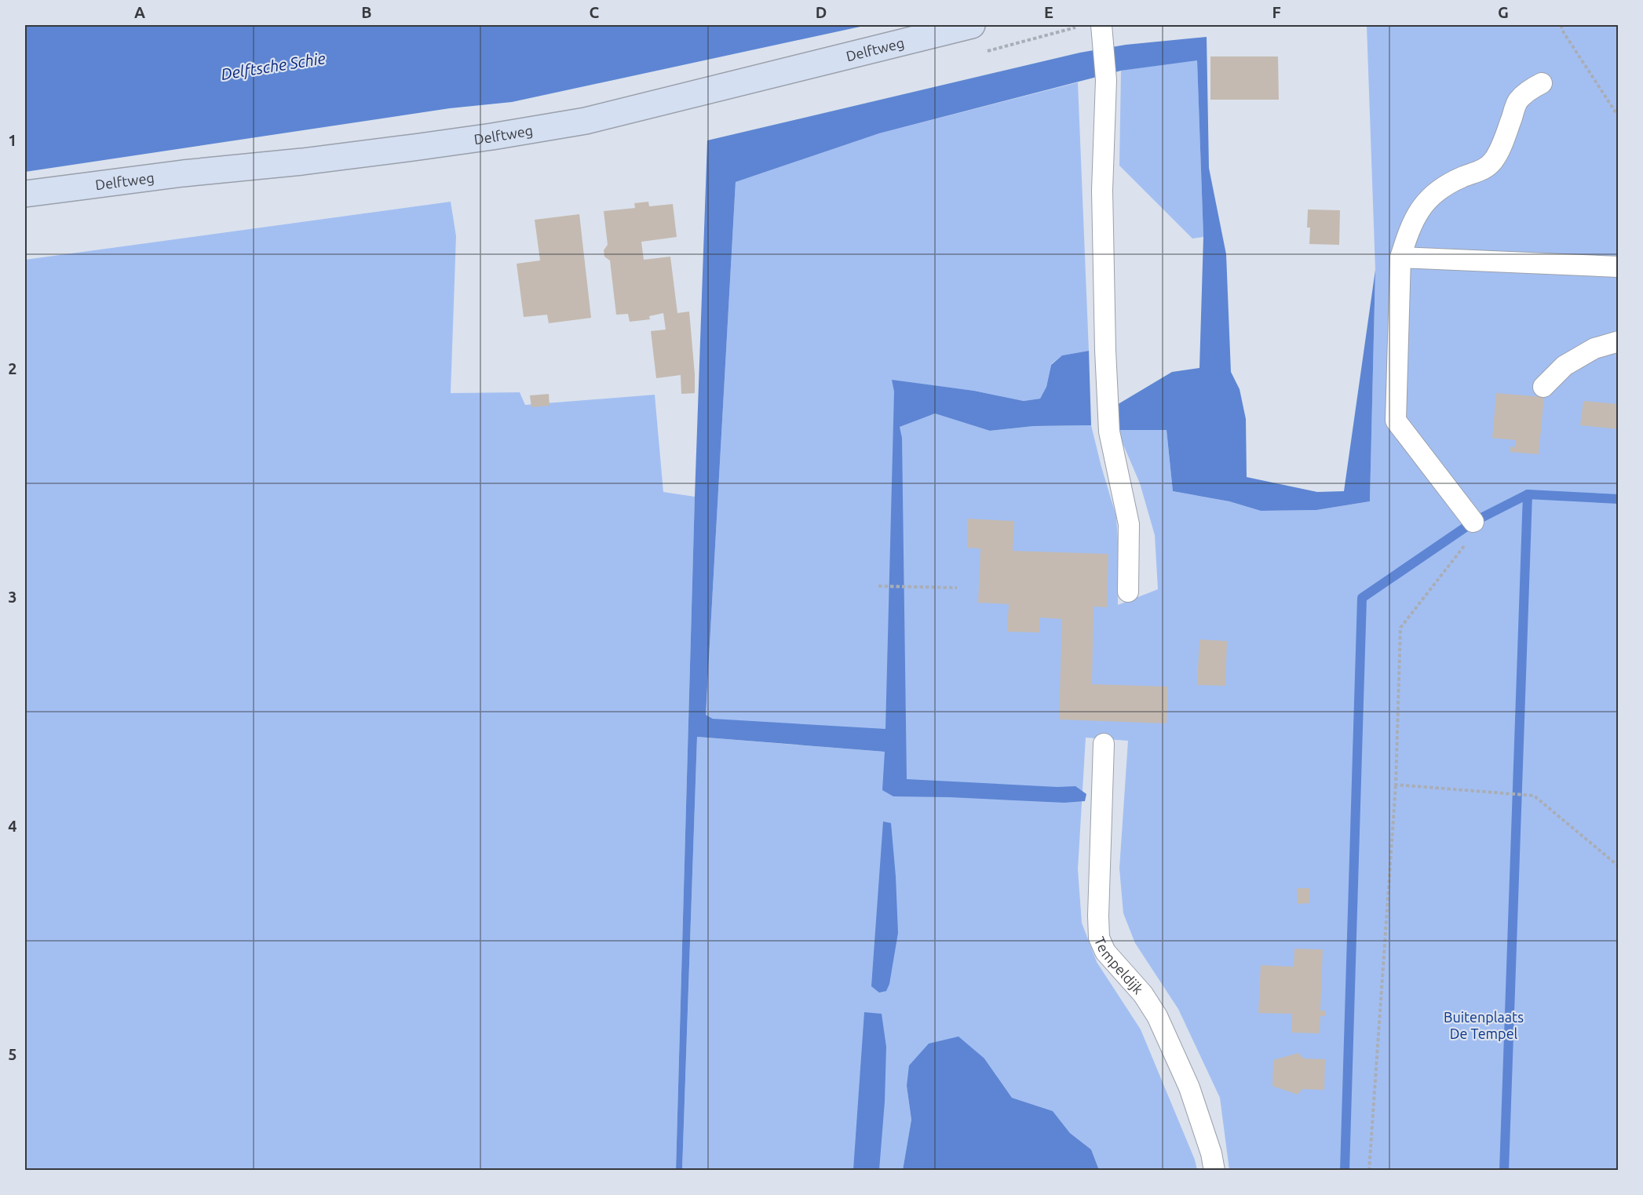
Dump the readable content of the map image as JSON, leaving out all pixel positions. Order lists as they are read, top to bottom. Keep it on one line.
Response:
{"streets":{"street":["Delftweg"],"lane":["Tempeldijk"]},"water":["Delftsche Schie"],"parks":["Buitenplaats De Tempel"],"grid":{"columns":["A","B","C","D","E","F","G"],"rows":["1","2","3","4","5"]}}
